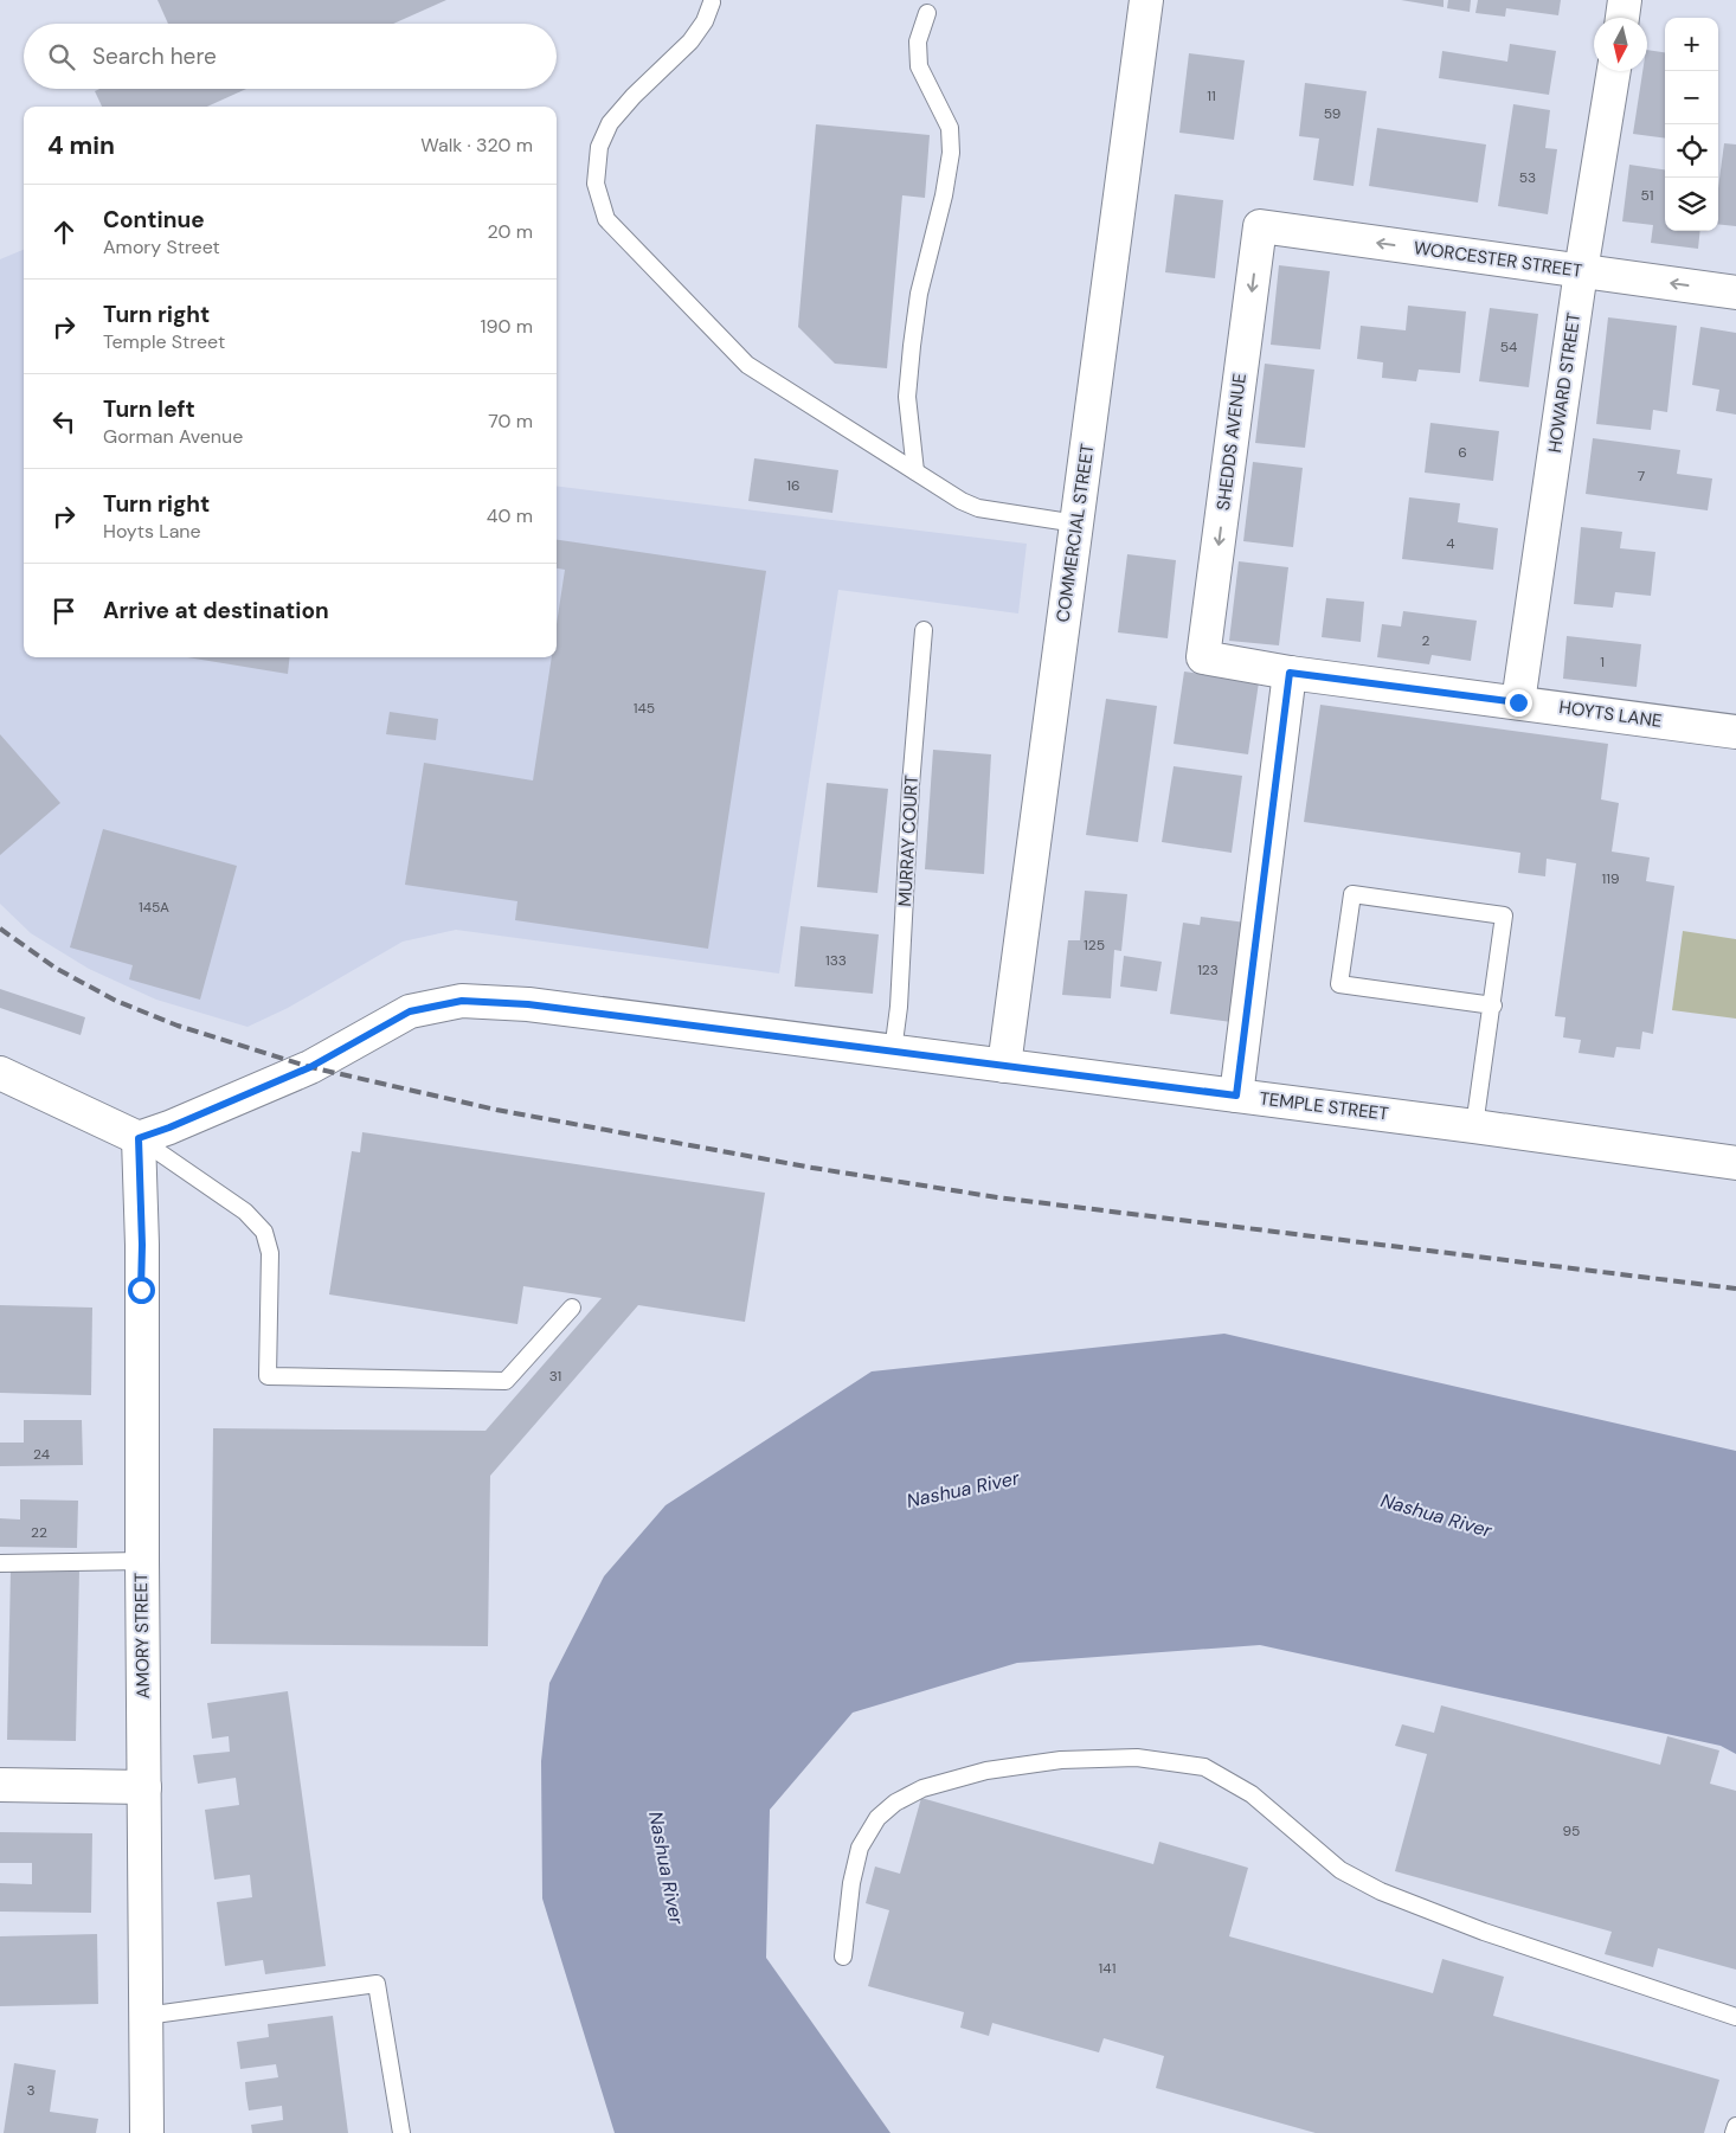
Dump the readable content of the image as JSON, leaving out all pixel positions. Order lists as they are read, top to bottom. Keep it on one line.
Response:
{"streets":{"street":["WORCESTER STREET","HOWARD STREET","SHEDDS AVENUE","COMMERCIAL STREET","HOYTS LANE","TEMPLE STREET","AMORY STREET"],"lane":["MURRAY COURT"]},"crossings":[["WORCESTER STREET","HOWARD STREET"],["WORCESTER STREET","SHEDDS AVENUE"],["HOWARD STREET","HOYTS LANE"],["SHEDDS AVENUE","HOYTS LANE"],["COMMERCIAL STREET","TEMPLE STREET"],["MURRAY COURT","TEMPLE STREET"],["TEMPLE STREET","AMORY STREET"]],"one_way":["WORCESTER STREET","SHEDDS AVENUE"],"water":["Nashua River"],"house_numbers":["11","59","53","51","54","6","7","16","4","2","1","145","119","145A","125","133","123","31","24","22","95","141","3"],"north":"bottom","page":{"map_buttons":["+","−"],"search":"Search here","heading":["4 min","Walk · 320 m"],"list":[["Continue","Amory Street","20 m"],["Turn right","Temple Street","190 m"],["Turn left","Gorman Avenue","70 m"],["Turn right","Hoyts Lane","40 m"],"Arrive at destination"]}}
